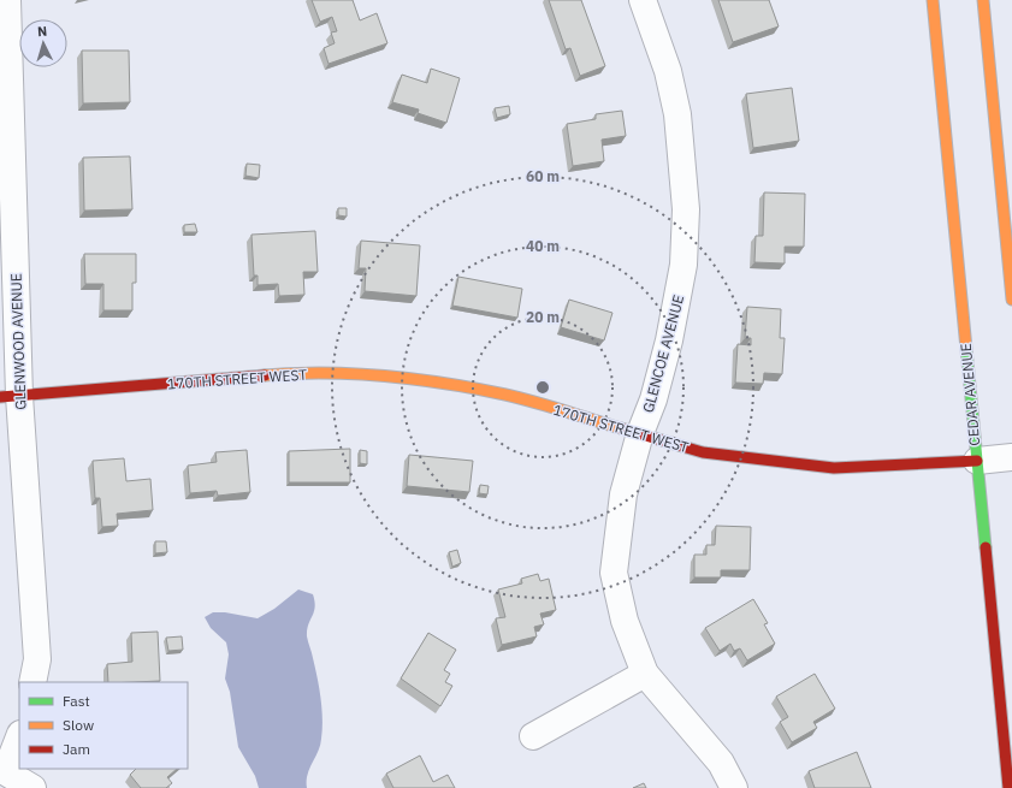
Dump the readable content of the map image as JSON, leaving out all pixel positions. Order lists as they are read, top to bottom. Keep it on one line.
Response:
{"streets":{"main road":["170TH STREET WEST","CEDAR AVENUE"],"street":["GLENWOOD AVENUE","GLENCOE AVENUE"]},"crossings":[["GLENWOOD AVENUE","170TH STREET WEST"],["GLENCOE AVENUE","170TH STREET WEST"],["170TH STREET WEST","CEDAR AVENUE"]],"legend":["Fast","Slow","Jam"],"north":"top","rings":["60 m","40 m","20 m"]}
